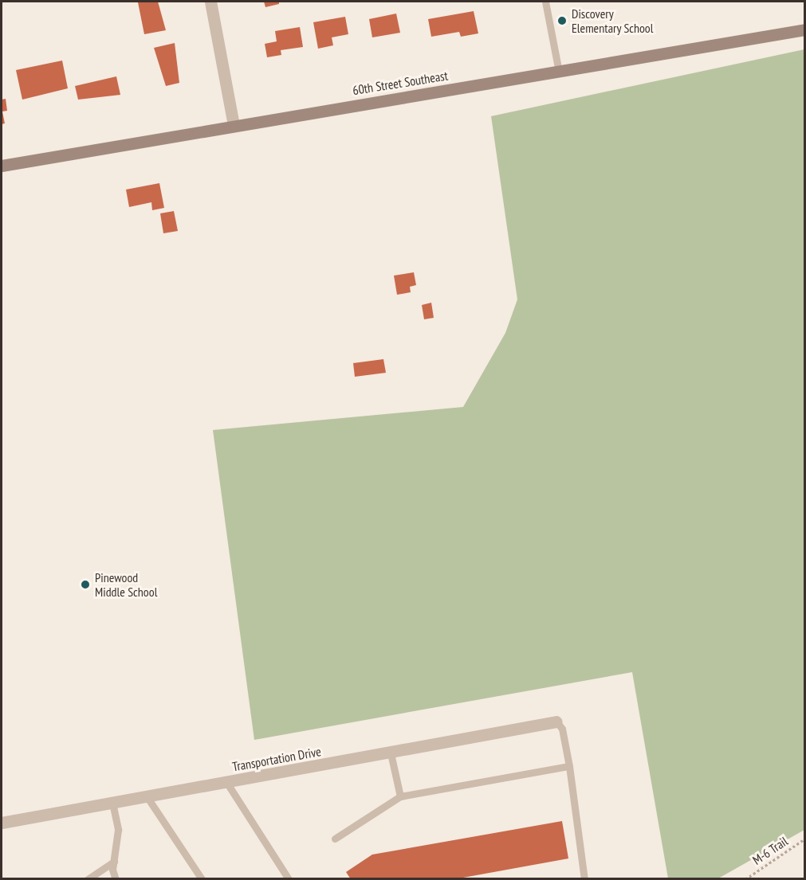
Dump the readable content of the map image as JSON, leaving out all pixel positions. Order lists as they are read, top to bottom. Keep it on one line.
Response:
{"streets":{"main road":["60th Street Southeast"],"street":["Transportation Drive"],"path":["M-6 Trail"]},"places":["Discovery Elementary School","Pinewood Middle School"]}
